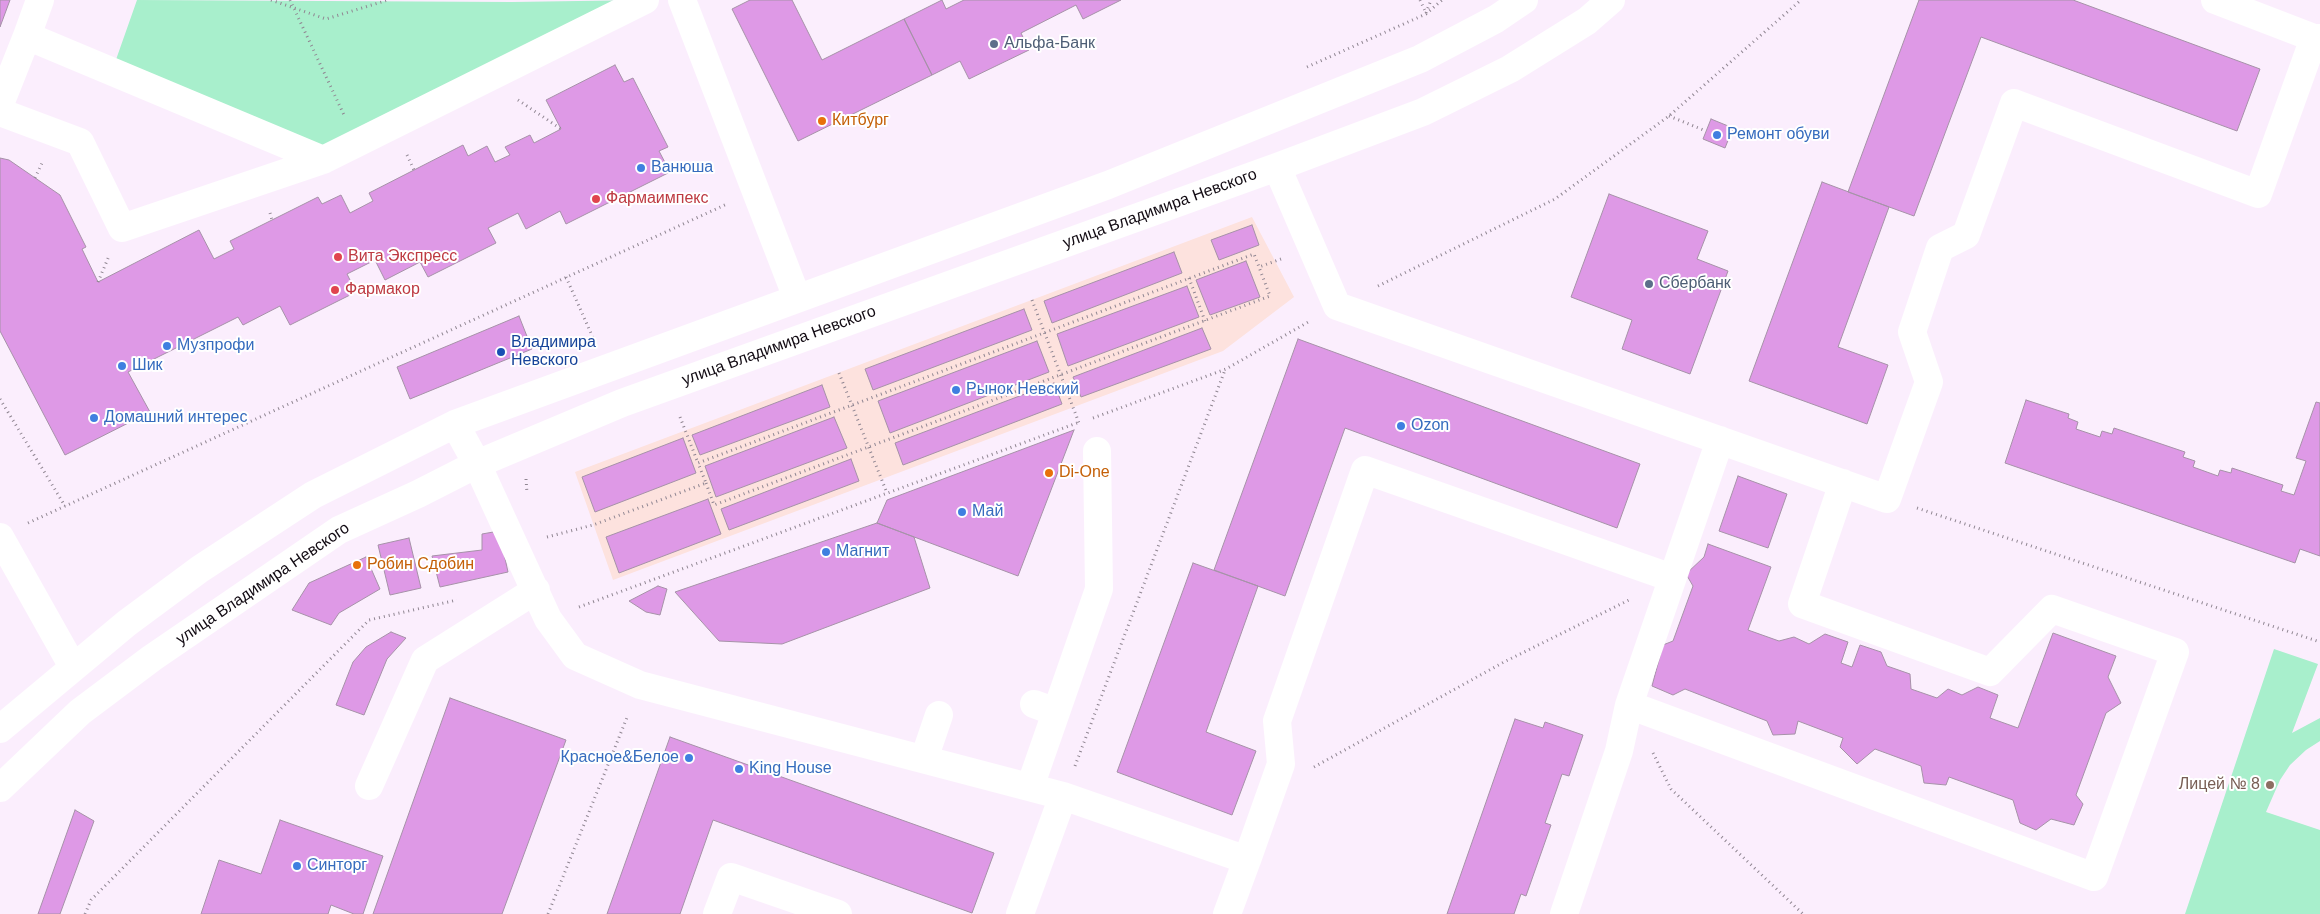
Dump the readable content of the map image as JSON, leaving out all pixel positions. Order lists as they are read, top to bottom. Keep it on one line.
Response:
{"streets":{"street":["улица Владимира Невского"]},"places":["Альфа-Банк","Китбург","Ремонт обуви","Ванюша","Фармаимпекс","Вита Экспресс","Сбербанк","Фармакор","Музпрофи","Владимира Невского","Шик","Рынок Невский","Домашний интерес","Ozon","Di-One","Май","Магнит","Робин Сдобин","Красное&Белое","King House","Лицей № 8","Синторг"]}
